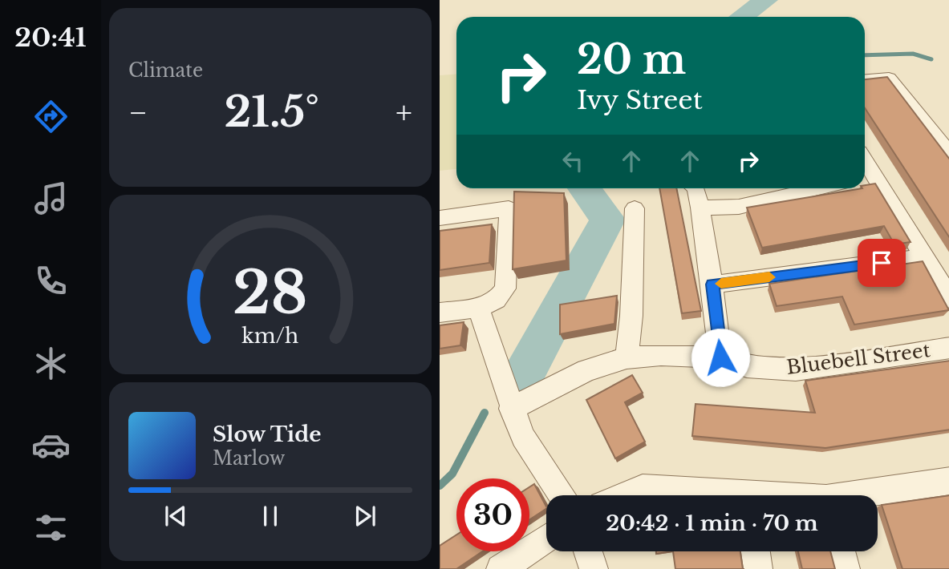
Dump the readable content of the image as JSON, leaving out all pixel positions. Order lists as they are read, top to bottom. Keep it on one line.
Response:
{"streets":{"street":["Bluebell Street"]},"page":{"tabs":"20:41","tile":"Climate","turn":["20 m","Ivy Street"],"heat":["−","21.5°","+"],"song":["Slow Tide","Marlow"],"limit":"30","trip":"20:42 · 1 min · 70 m","gauge":["28","km/h"]}}
